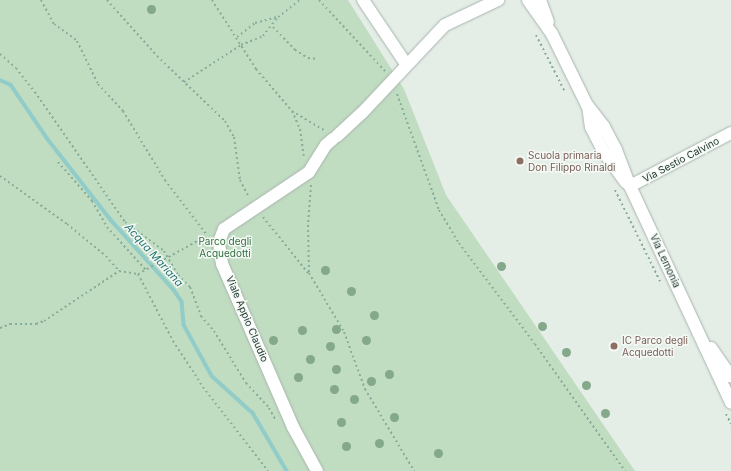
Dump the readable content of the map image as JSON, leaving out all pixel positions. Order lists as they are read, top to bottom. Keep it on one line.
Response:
{"streets":{"street":["Via Sestio Calvino","Via Lemonia","Viale Appio Claudio"]},"crossings":[["Via Sestio Calvino","Via Lemonia"]],"water":["Acqua Mariana"],"parks":["Parco degli Acquedotti"],"places":["Scuola primaria Don Filippo Rinaldi","IC Parco degli Acquedotti"]}
